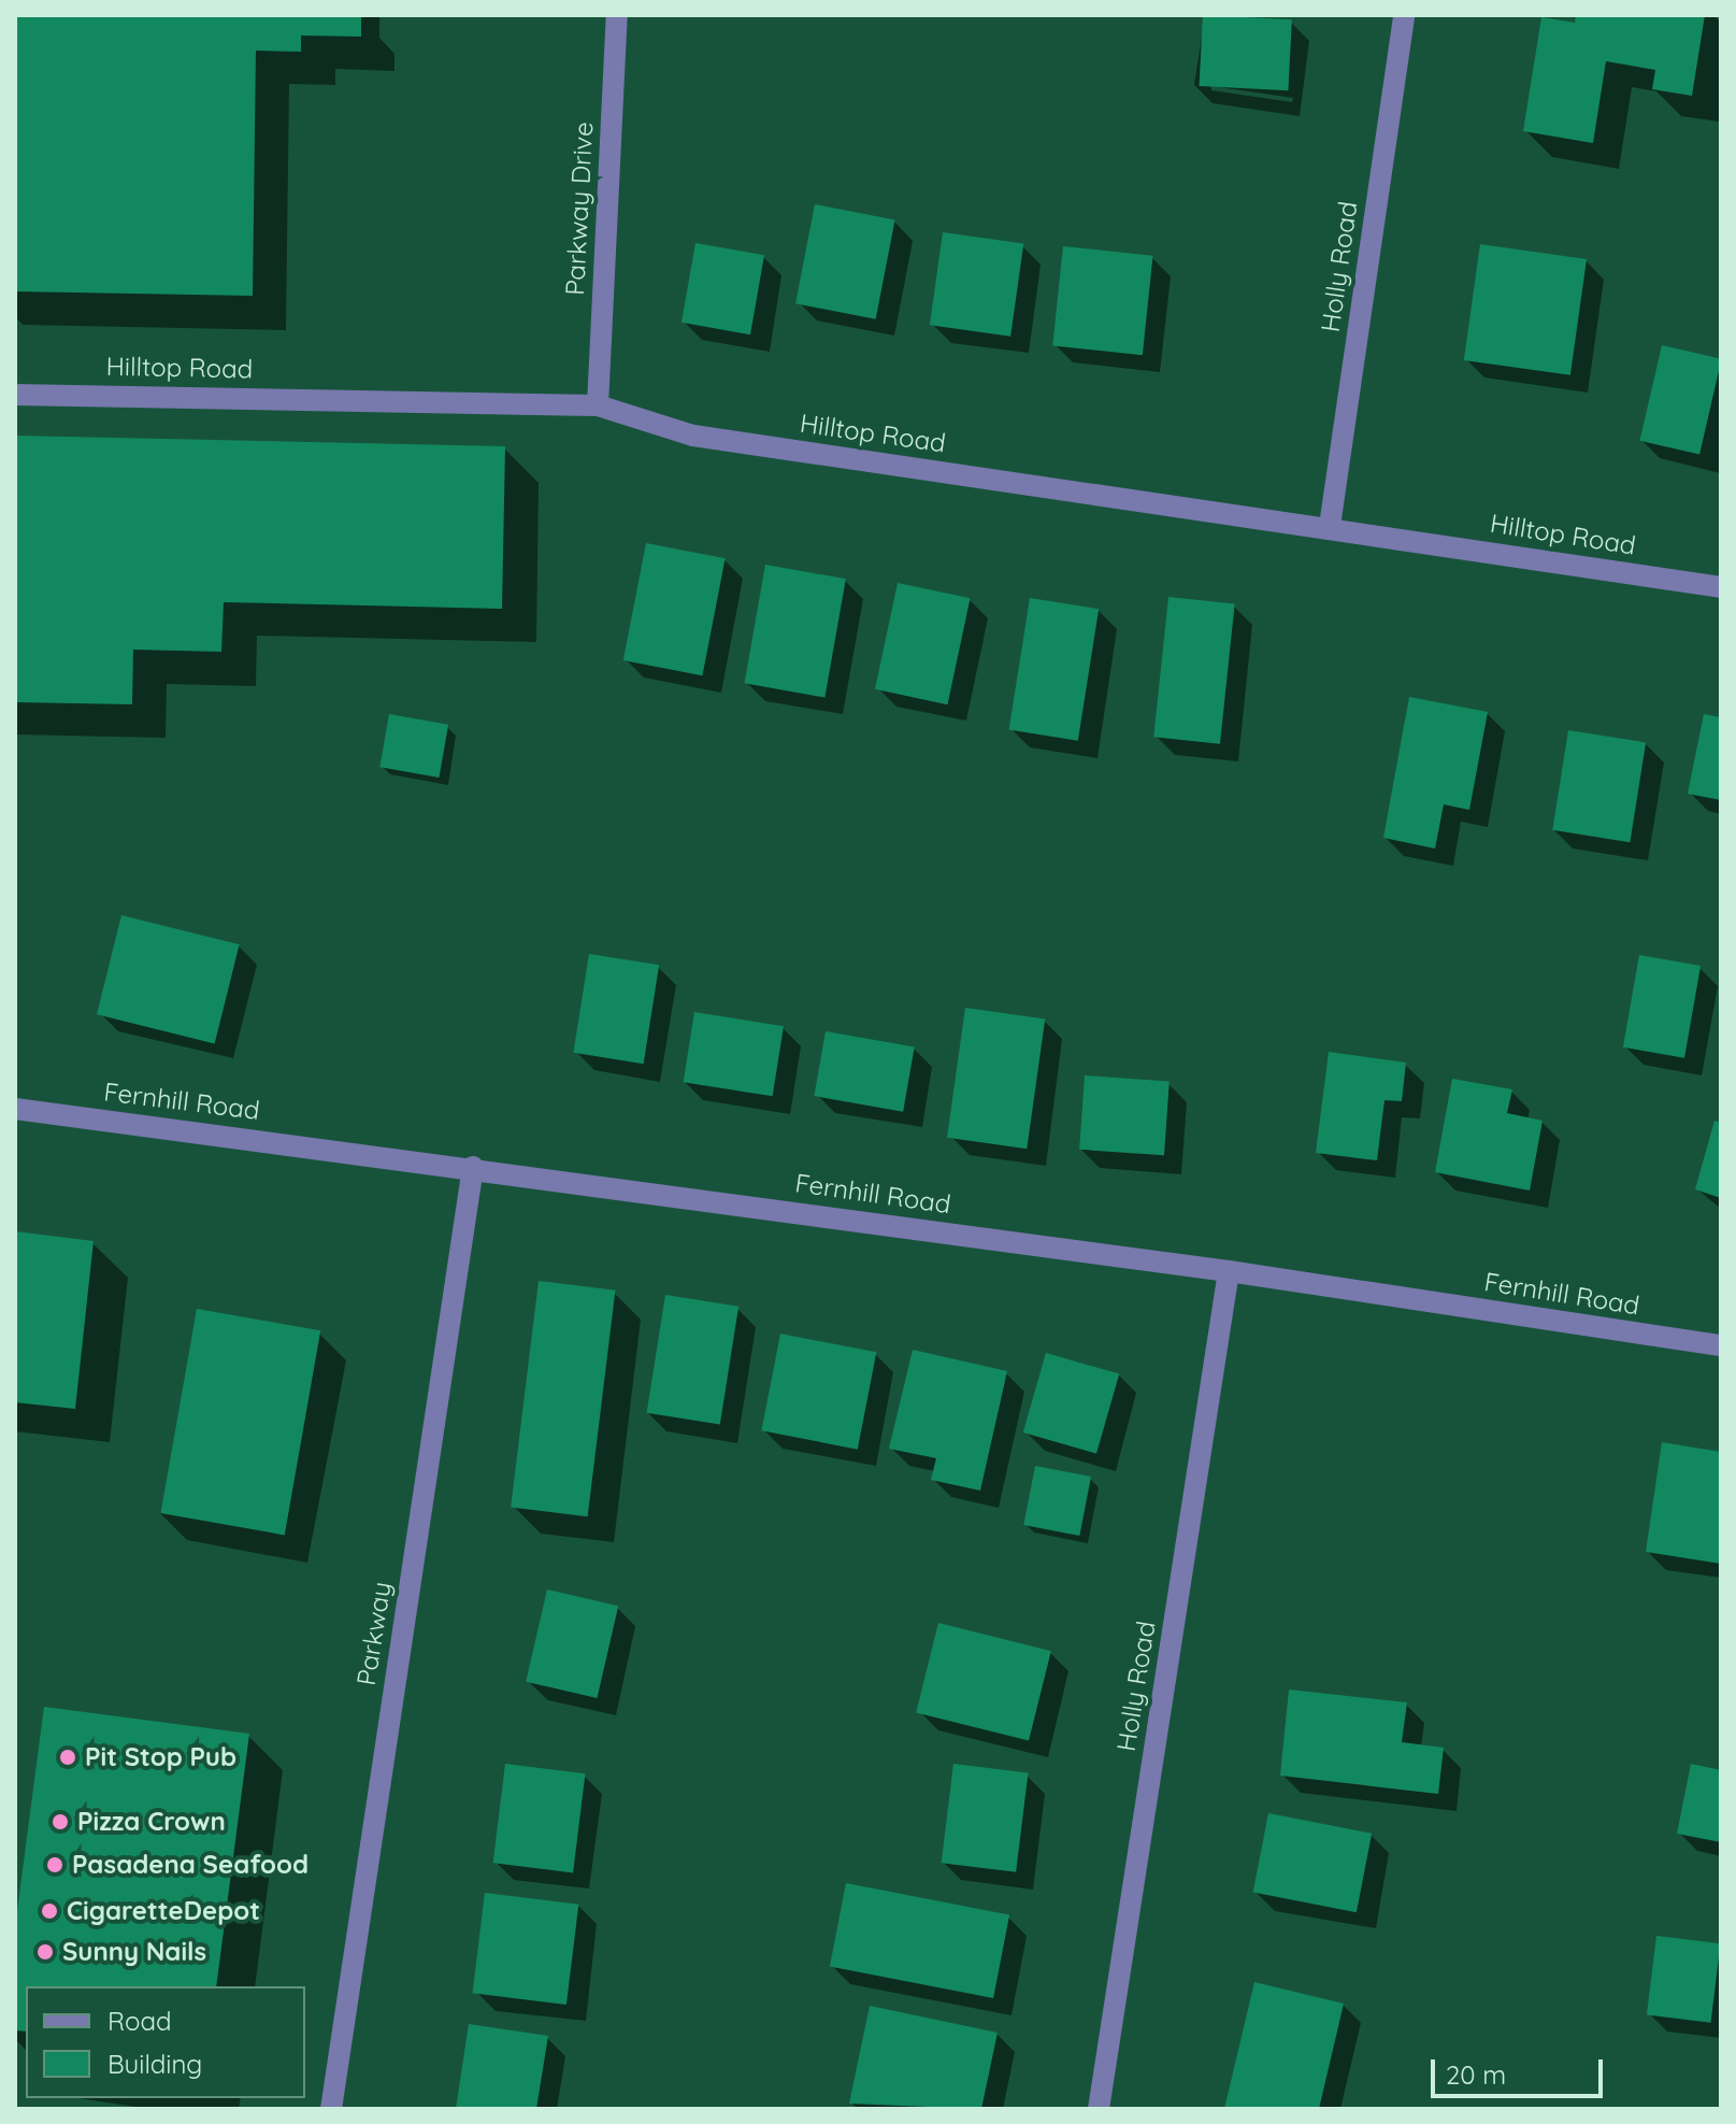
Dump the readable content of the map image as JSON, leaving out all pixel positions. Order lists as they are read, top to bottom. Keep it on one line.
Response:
{"streets":{"street":["Parkway Drive","Holly Road","Hilltop Road","Fernhill Road","Parkway"]},"crossings":[["Parkway Drive","Hilltop Road"],["Holly Road","Hilltop Road"],["Holly Road","Fernhill Road"],["Fernhill Road","Parkway"]],"places":["Pit Stop Pub","Pizza Crown","Pasadena Seafood","CigaretteDepot","Sunny Nails"],"legend":["Road","Building"],"scale_bar":"20 m"}
